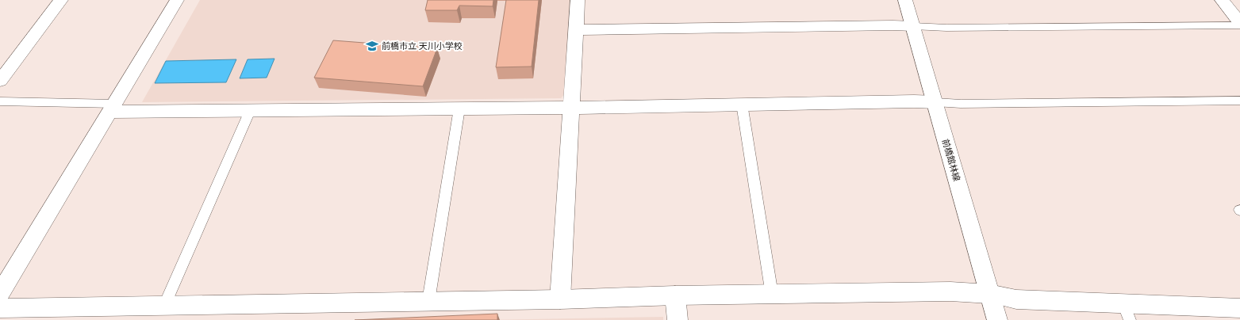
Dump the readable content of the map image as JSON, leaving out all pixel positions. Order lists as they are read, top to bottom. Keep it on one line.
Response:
{"streets":{"street":["前橋館林線"]},"places":{"school or university":["前橋市立 天川小学校"]}}
